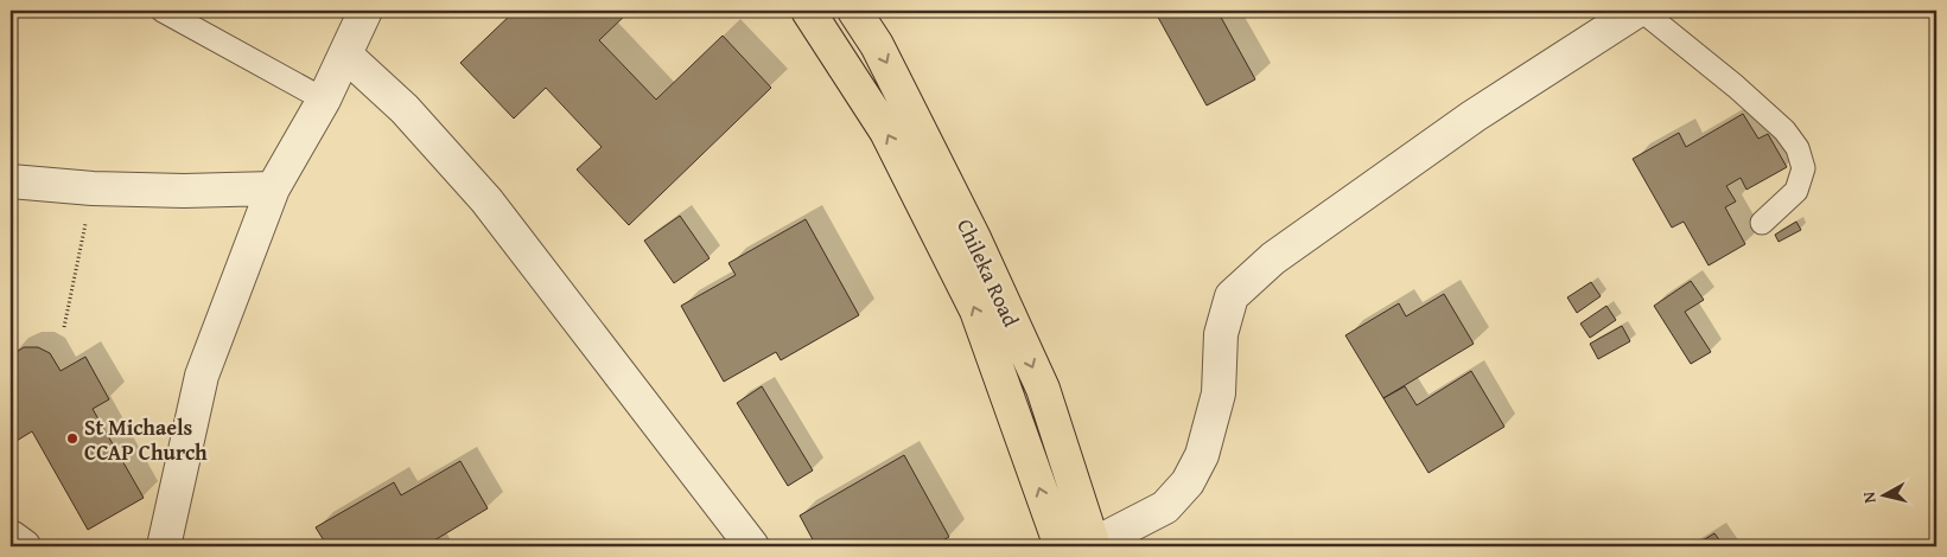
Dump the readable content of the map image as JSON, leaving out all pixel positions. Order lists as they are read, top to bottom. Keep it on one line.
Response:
{"streets":{"highway":["Chileka Road"]},"places":["St Michaels CCAP Church"],"north":"left"}
